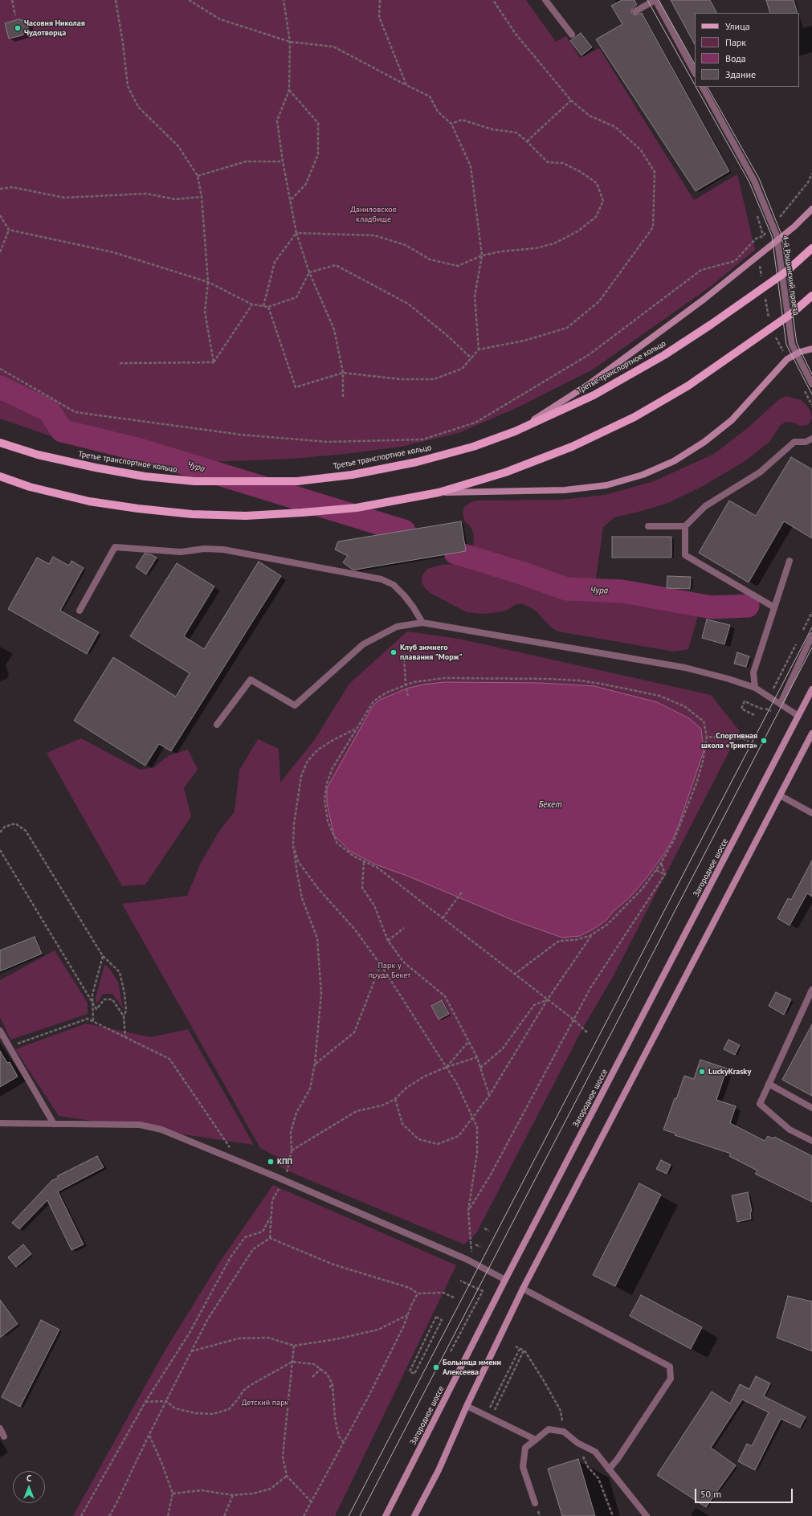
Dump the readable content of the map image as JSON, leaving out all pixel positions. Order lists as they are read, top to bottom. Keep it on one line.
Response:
{"streets":{"main road":["Третье транспортное кольцо","Загородное шоссе"],"street":["4-й Рощинский проезд"]},"water":["Чура","Бекет"],"parks":["Даниловское кладбище","Парк у пруда Бекет","Детский парк"],"places":["Часовня Николая Чудотворца","Клуб зимнего плавания \"Морж\"","Спортивная школа «Тринта»","LuckyKrasky","КПП","Больница имени Алексеева"],"legend":["Улица","Парк","Вода","Здание"],"scale_bar":"50 m","north":"top"}
